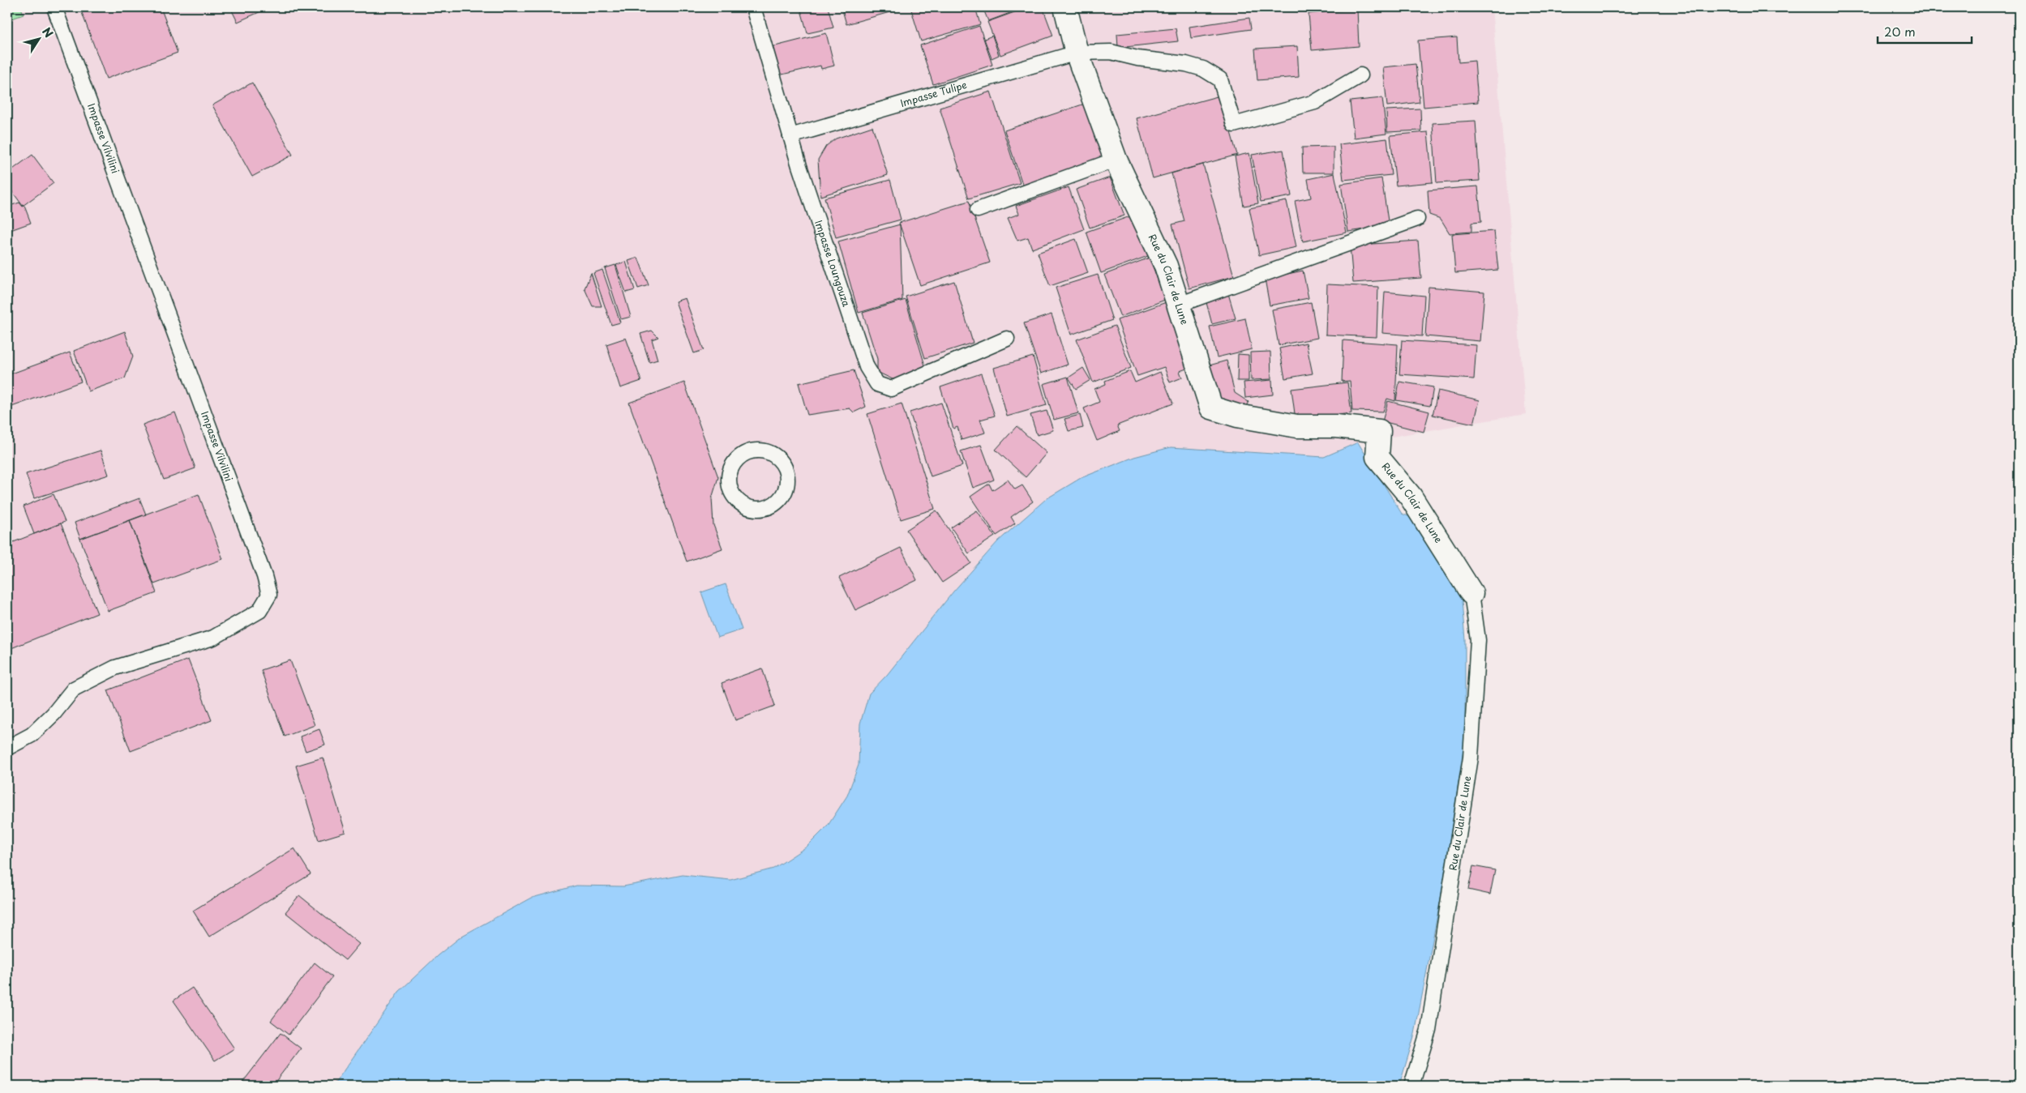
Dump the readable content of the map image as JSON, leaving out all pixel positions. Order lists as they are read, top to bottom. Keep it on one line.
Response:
{"streets":{"street":["Rue du Clair de Lune"],"lane":["Impasse Tulipe","Impasse Vilvilini","Impasse Loungouza"]},"crossings":[["Impasse Tulipe","Impasse Loungouza"],["Impasse Tulipe","Rue du Clair de Lune"]],"scale_bar":"20 m","north":"top right"}
